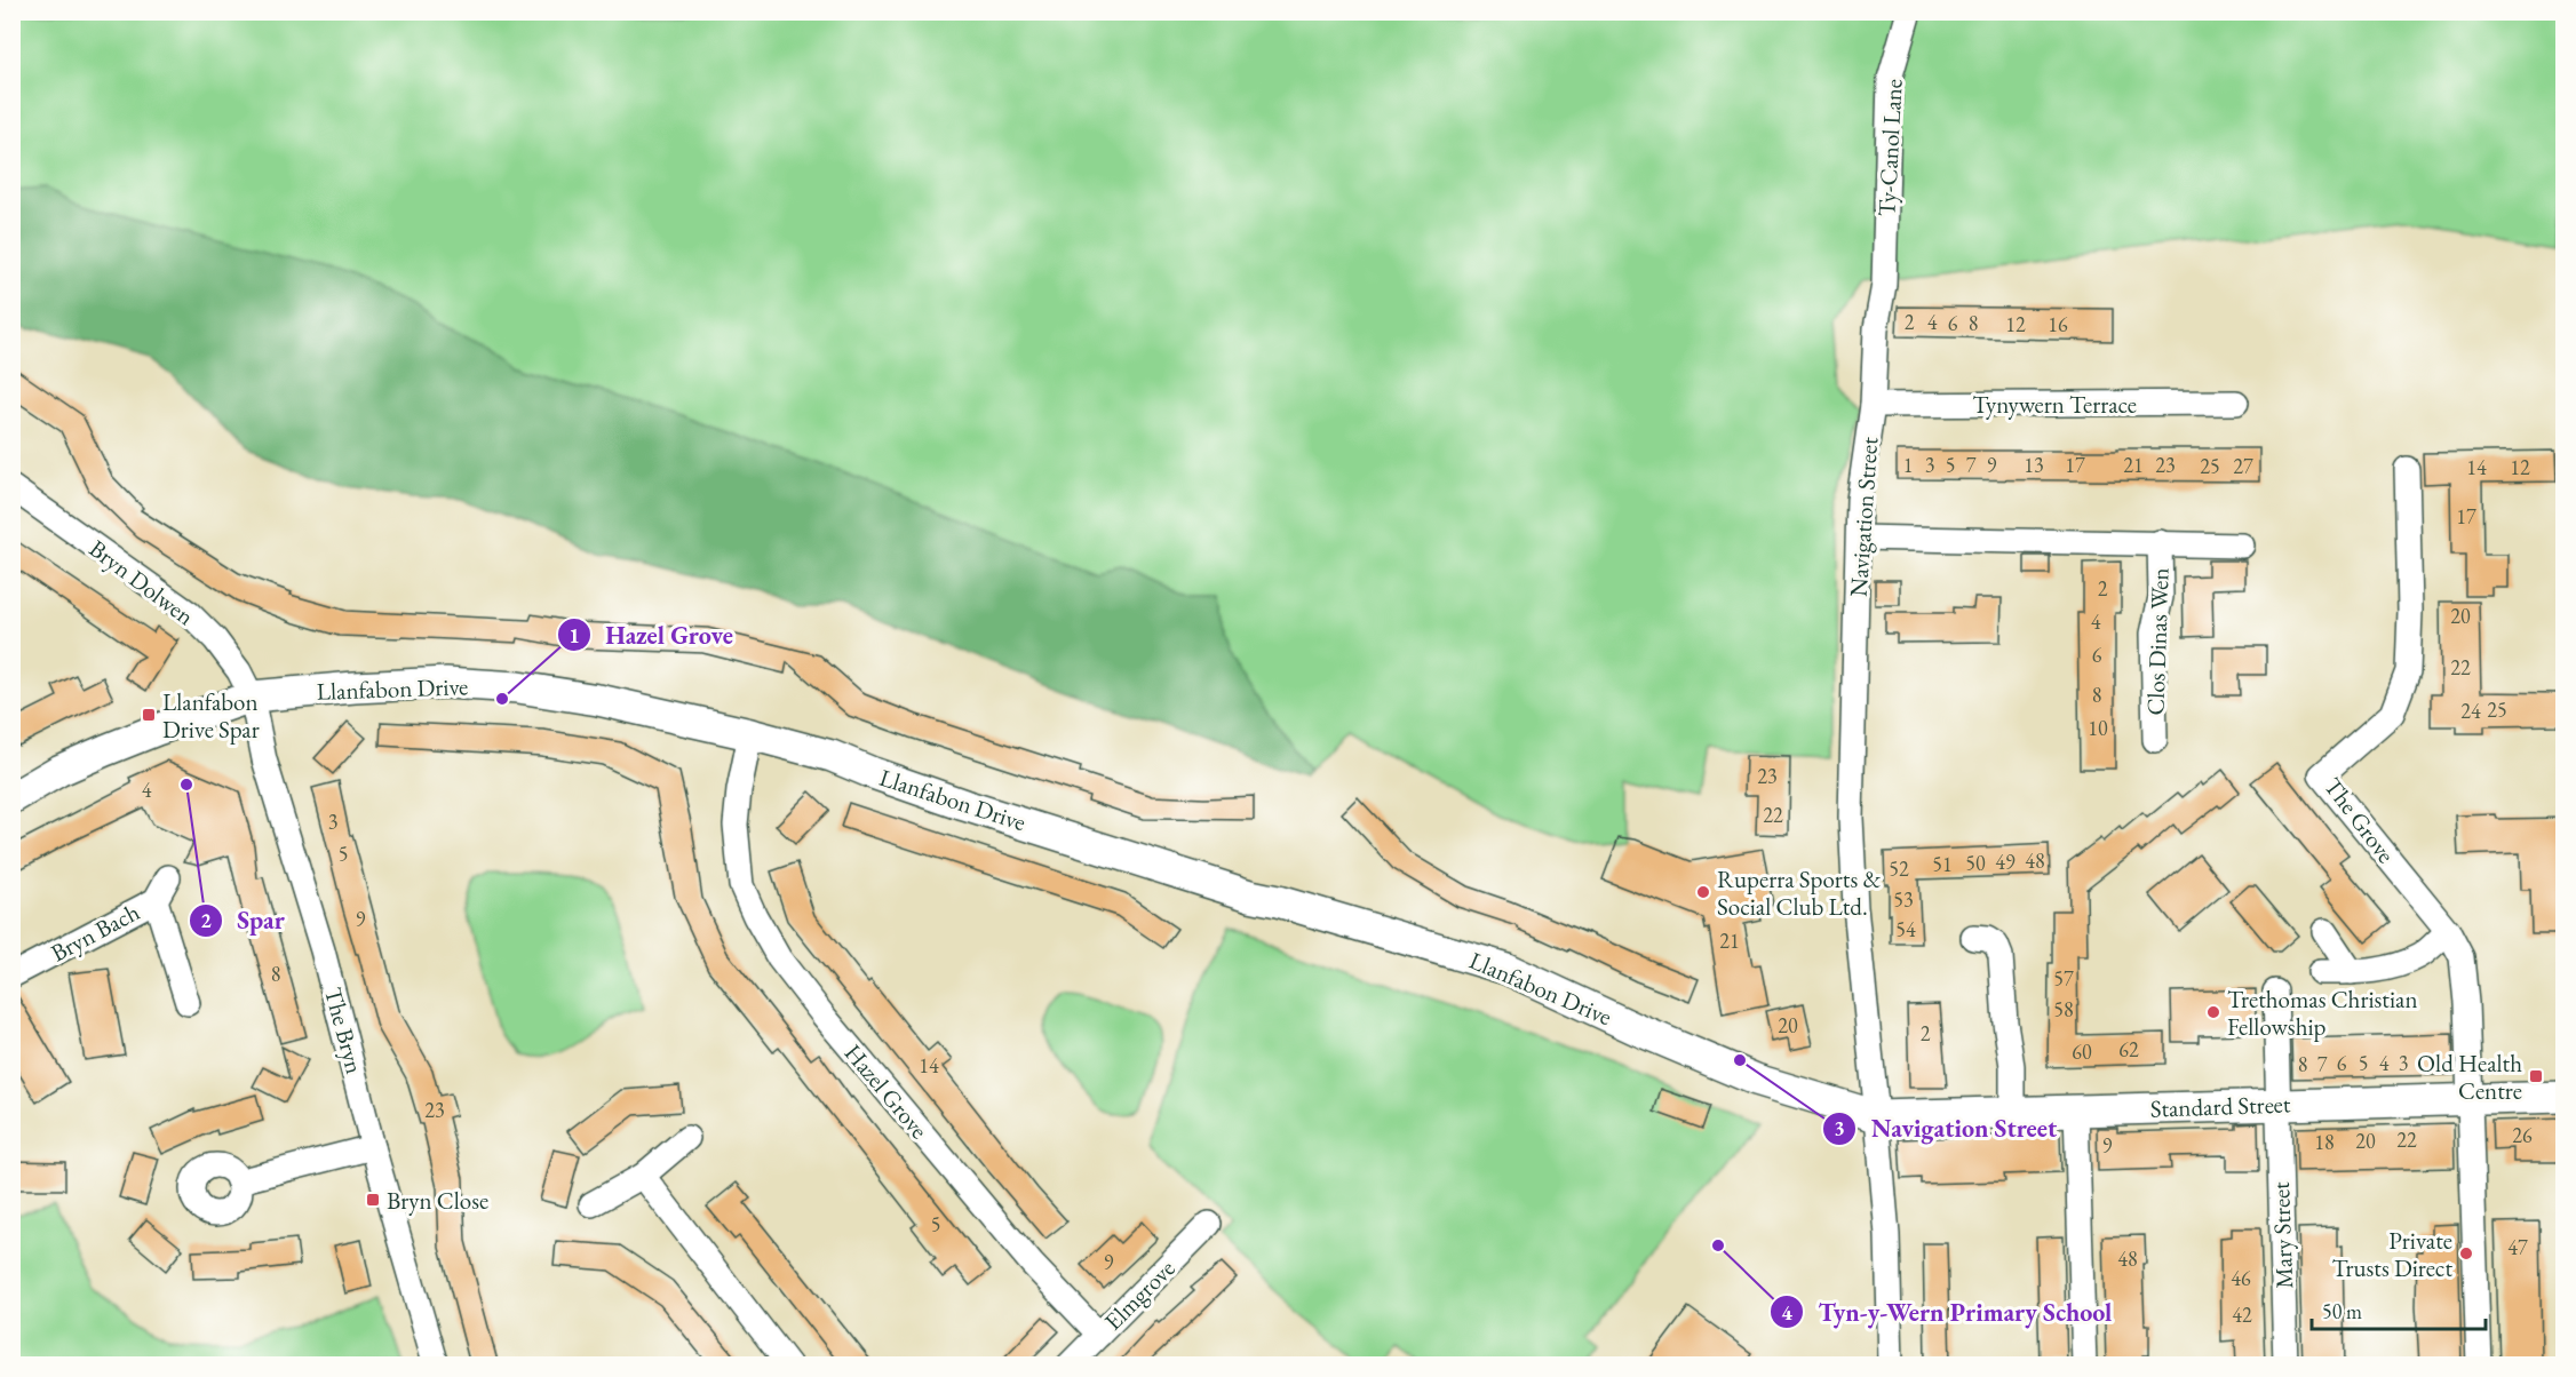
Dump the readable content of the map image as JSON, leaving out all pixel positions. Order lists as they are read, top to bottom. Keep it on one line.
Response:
{"streets":{"street":["Ty-Canol Lane","Tynywern Terrace","Navigation Street","Bryn Dolwen","Clos Dinas Wen","Llanfabon Drive","The Grove","Bryn Bach","The Bryn","Hazel Grove","Standard Street","Mary Street","Elmgrove"]},"crossings":[["Ty-Canol Lane","Navigation Street"],["Tynywern Terrace","Navigation Street"],["Navigation Street","Llanfabon Drive"],["Navigation Street","Standard Street"],["Bryn Dolwen","Llanfabon Drive"],["Bryn Dolwen","The Bryn"],["Llanfabon Drive","The Bryn"],["Llanfabon Drive","Hazel Grove"],["Llanfabon Drive","Standard Street"],["The Grove","Standard Street"],["Hazel Grove","Elmgrove"],["Standard Street","Mary Street"]],"places":{"other":["Hazel Grove","Spar","Ruperra Sports & Social Club Ltd.","Trethomas Christian Fellowship","Navigation Street","Tyn-y-Wern Primary School","Private Trusts Direct"],"transit":["Llanfabon Drive Spar","Old Health Centre","Bryn Close"]},"house_numbers":["2","4","6","8","12","16","1","3","5","7","9","13","17","21","23","25","27","14","12","17","2","20","4","6","22","8","25","24","10","23","4","22","3","5","48","49","50","51","52","53","9","54","21","8","57","58","20","2","62","60","6","5","4","3","8","7","14","23","26","22","20","18","9","5","47","48","9","46","42"],"scale_bar":"50 m"}
